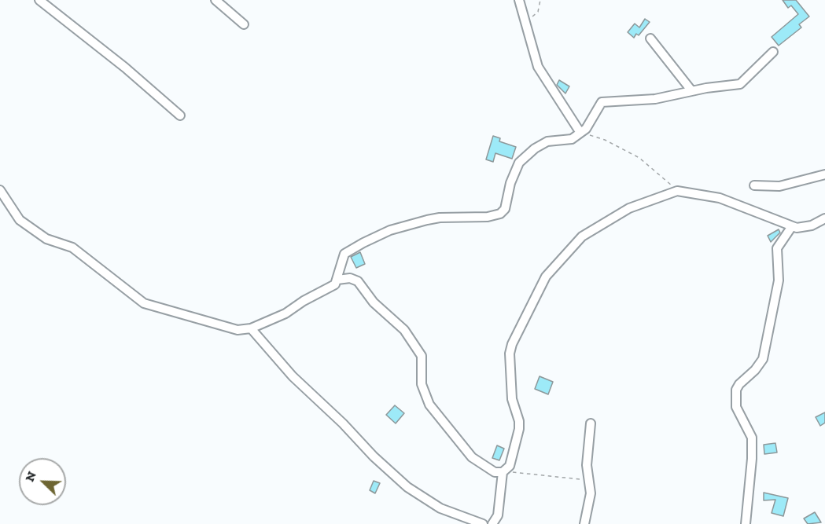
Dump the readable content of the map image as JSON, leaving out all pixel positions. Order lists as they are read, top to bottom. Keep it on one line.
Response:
{"north":"top left"}
